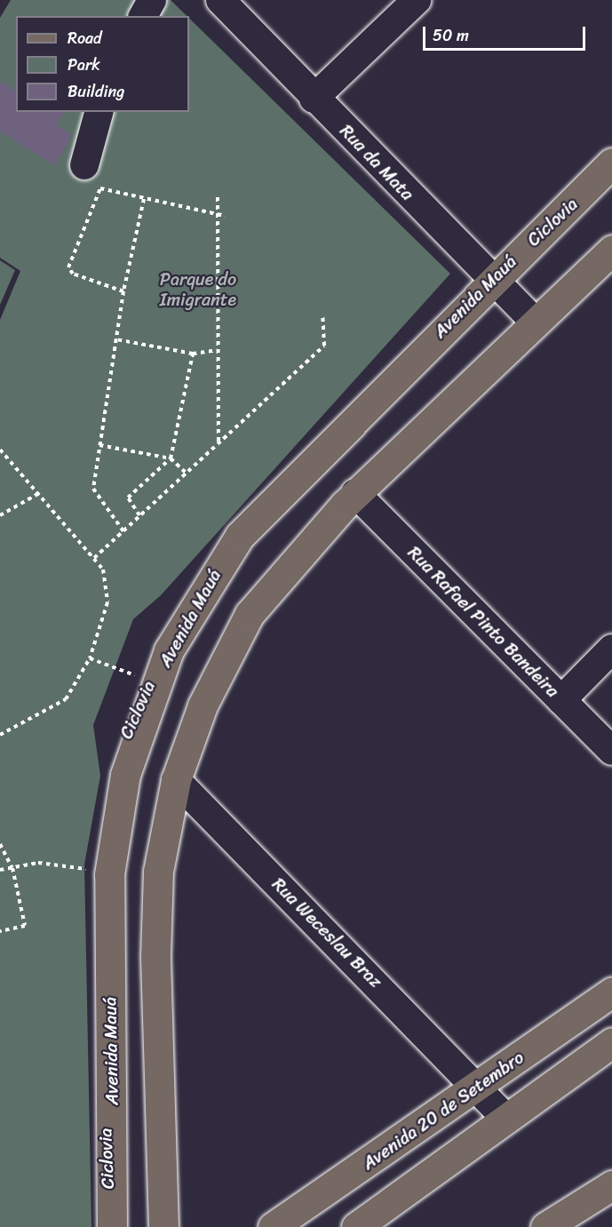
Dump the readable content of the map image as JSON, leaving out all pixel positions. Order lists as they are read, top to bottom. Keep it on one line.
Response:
{"streets":{"main road":["Avenida Mauá","Avenida 20 de Setembro"],"street":["Rua da Mata","Rua Rafael Pinto Bandeira","Rua Weceslau Braz"]},"crossings":[["Rua da Mata","Avenida Mauá"],["Rua Weceslau Braz","Avenida 20 de Setembro"]],"parks":["Parque do Imigrante"],"legend":["Road","Park","Building"],"scale_bar":"50 m"}
